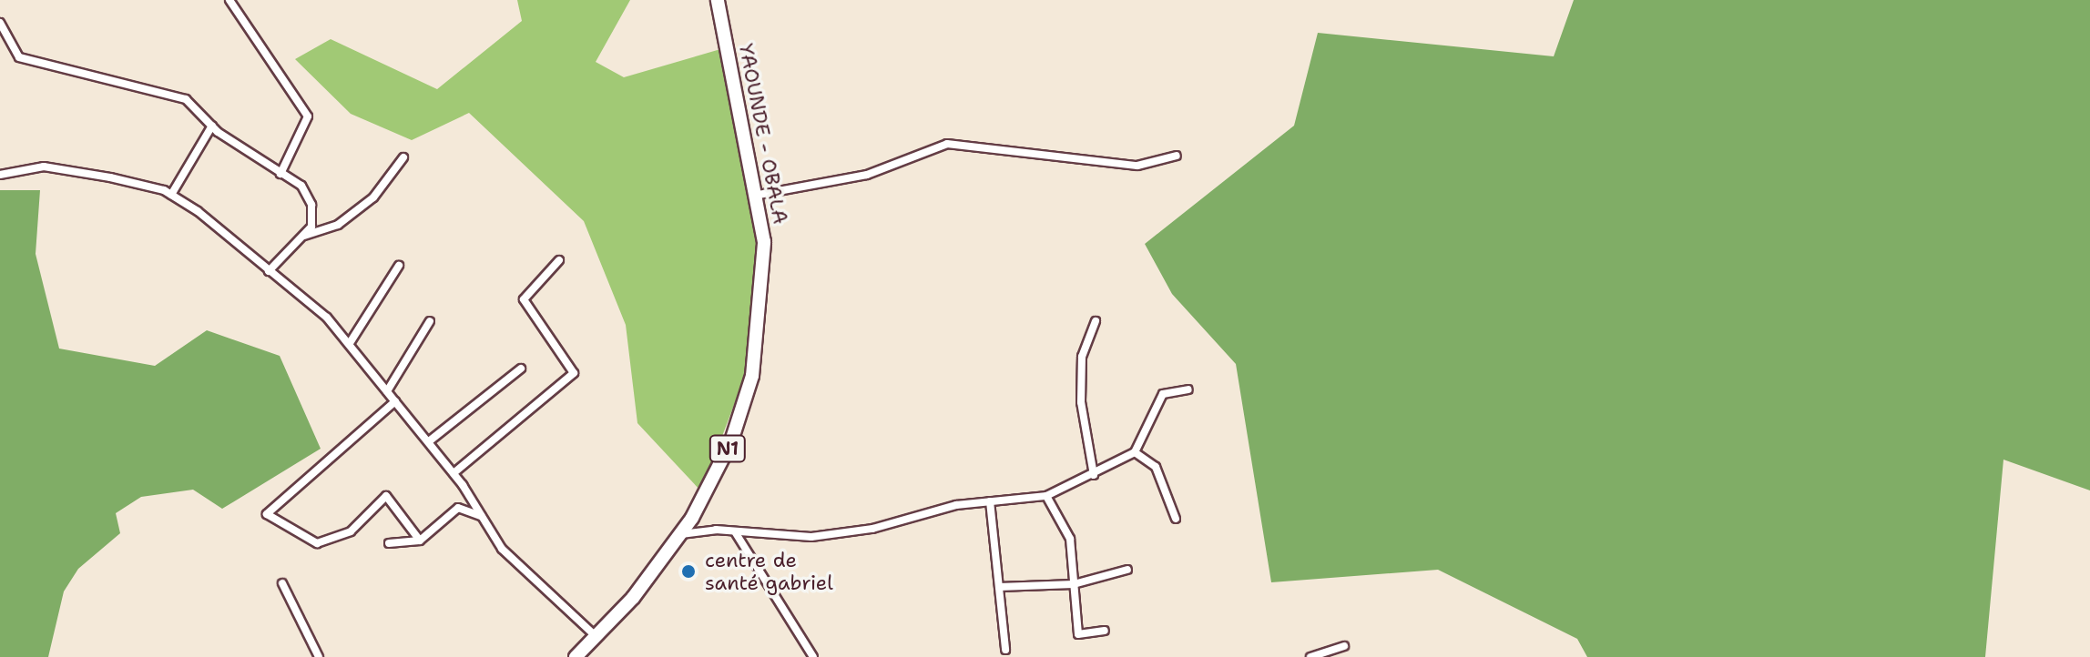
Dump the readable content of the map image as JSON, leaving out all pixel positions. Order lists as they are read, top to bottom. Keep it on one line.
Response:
{"streets":{"highway":["YAOUNDE - OBALA","N1"]},"places":["centre de santé gabriel"]}
